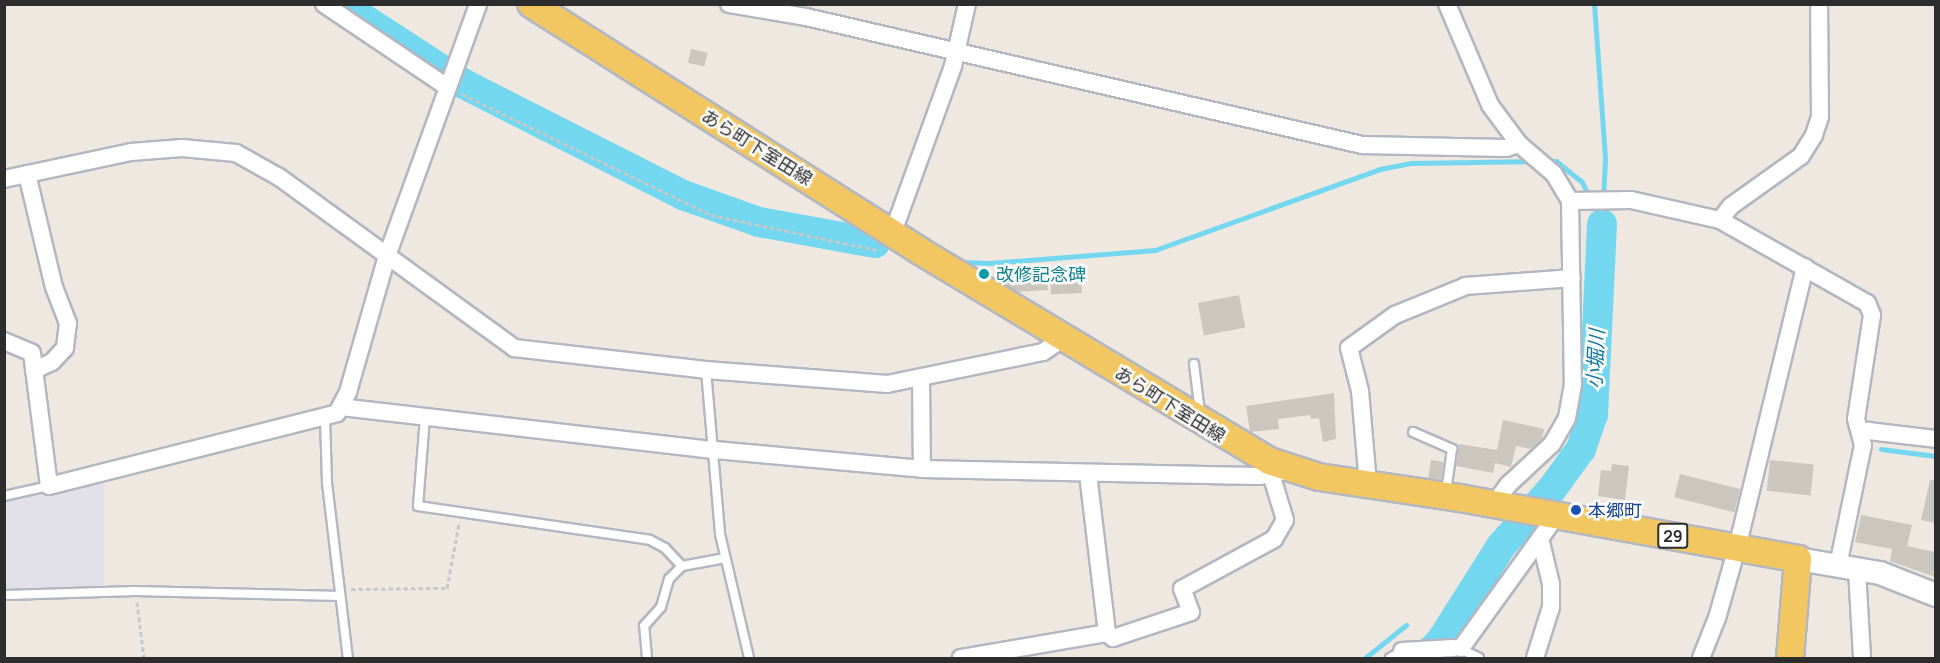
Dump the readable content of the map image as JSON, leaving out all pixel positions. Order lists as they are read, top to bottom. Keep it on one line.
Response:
{"streets":{"main road":["あら町下室田線","29"]},"water":["小堀川"],"places":["改修記念碑","本郷町"]}
